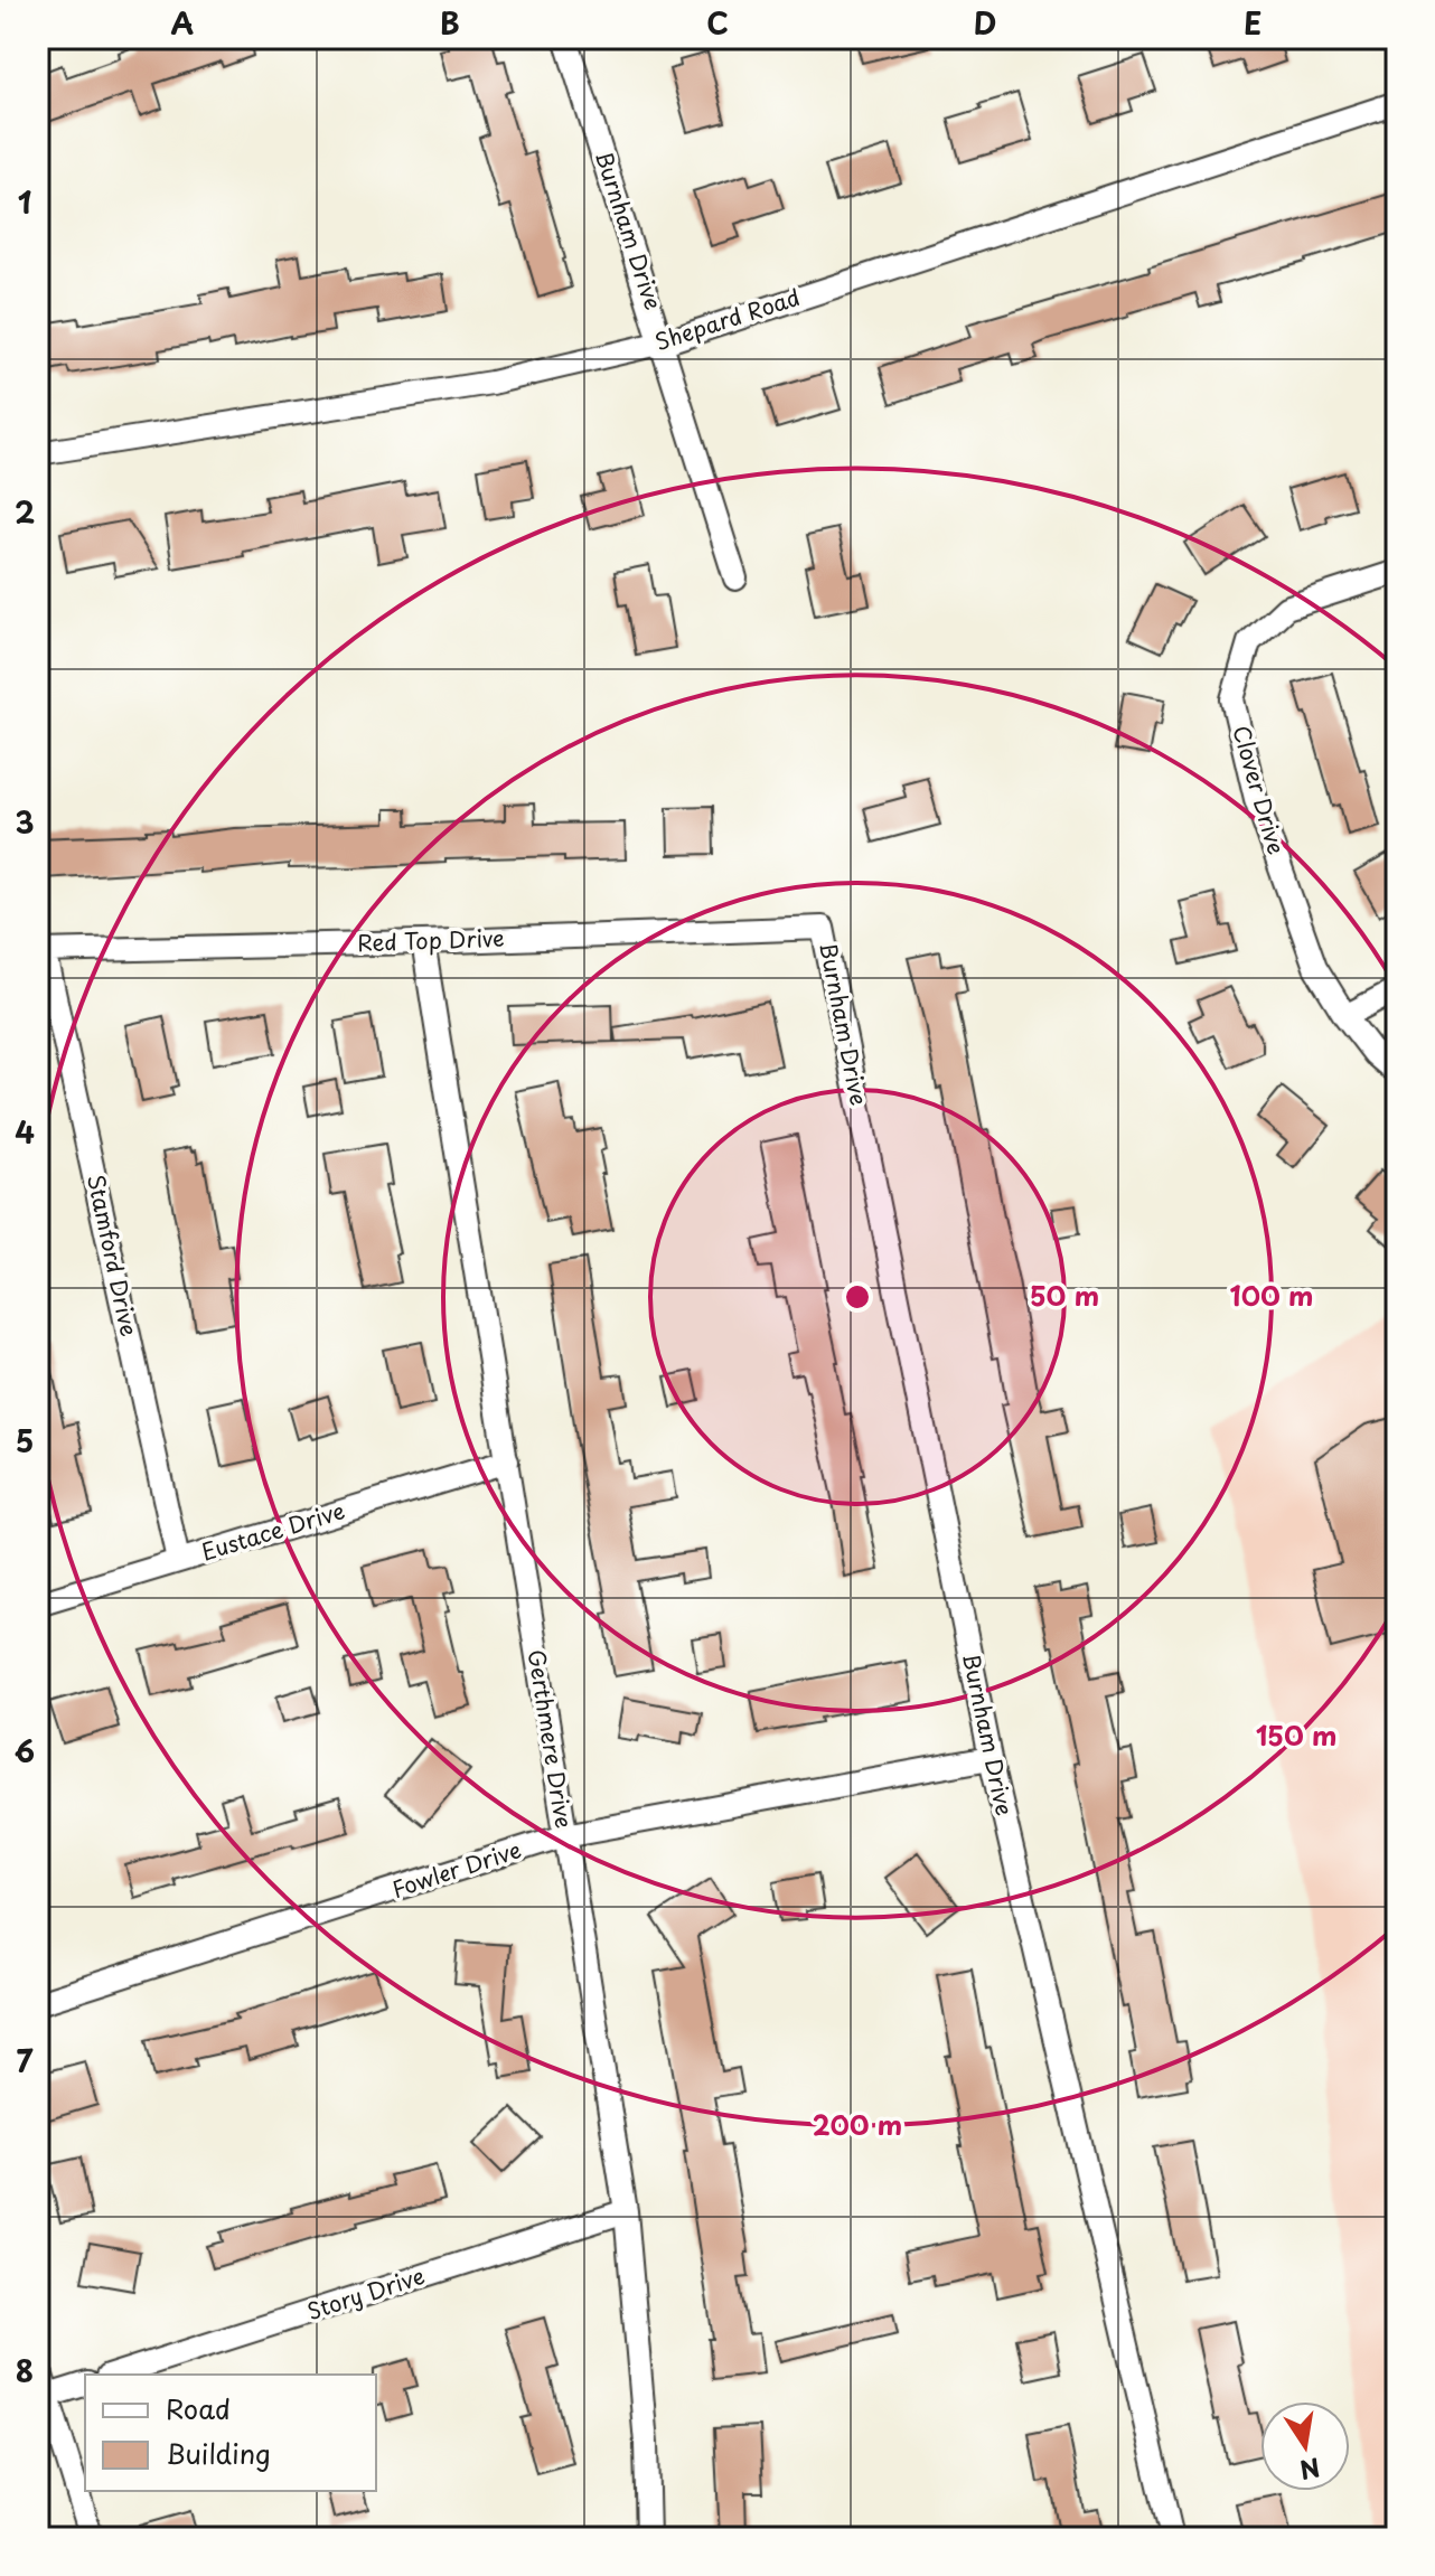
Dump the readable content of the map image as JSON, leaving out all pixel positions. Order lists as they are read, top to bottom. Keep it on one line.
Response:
{"streets":{"street":["Burnham Drive","Shepard Road","Clover Drive","Red Top Drive","Stamford Drive","Eustace Drive","Gerthmere Drive","Fowler Drive","Story Drive"]},"crossings":[["Burnham Drive","Shepard Road"],["Burnham Drive","Red Top Drive"],["Burnham Drive","Fowler Drive"],["Red Top Drive","Stamford Drive"],["Red Top Drive","Gerthmere Drive"],["Stamford Drive","Eustace Drive"],["Eustace Drive","Gerthmere Drive"],["Gerthmere Drive","Fowler Drive"],["Gerthmere Drive","Story Drive"]],"legend":["Road","Building"],"north":"bottom","grid":{"columns":["A","B","C","D","E"],"rows":["1","2","3","4","5","6","7","8"]},"rings":["50 m","100 m","150 m","200 m"]}
